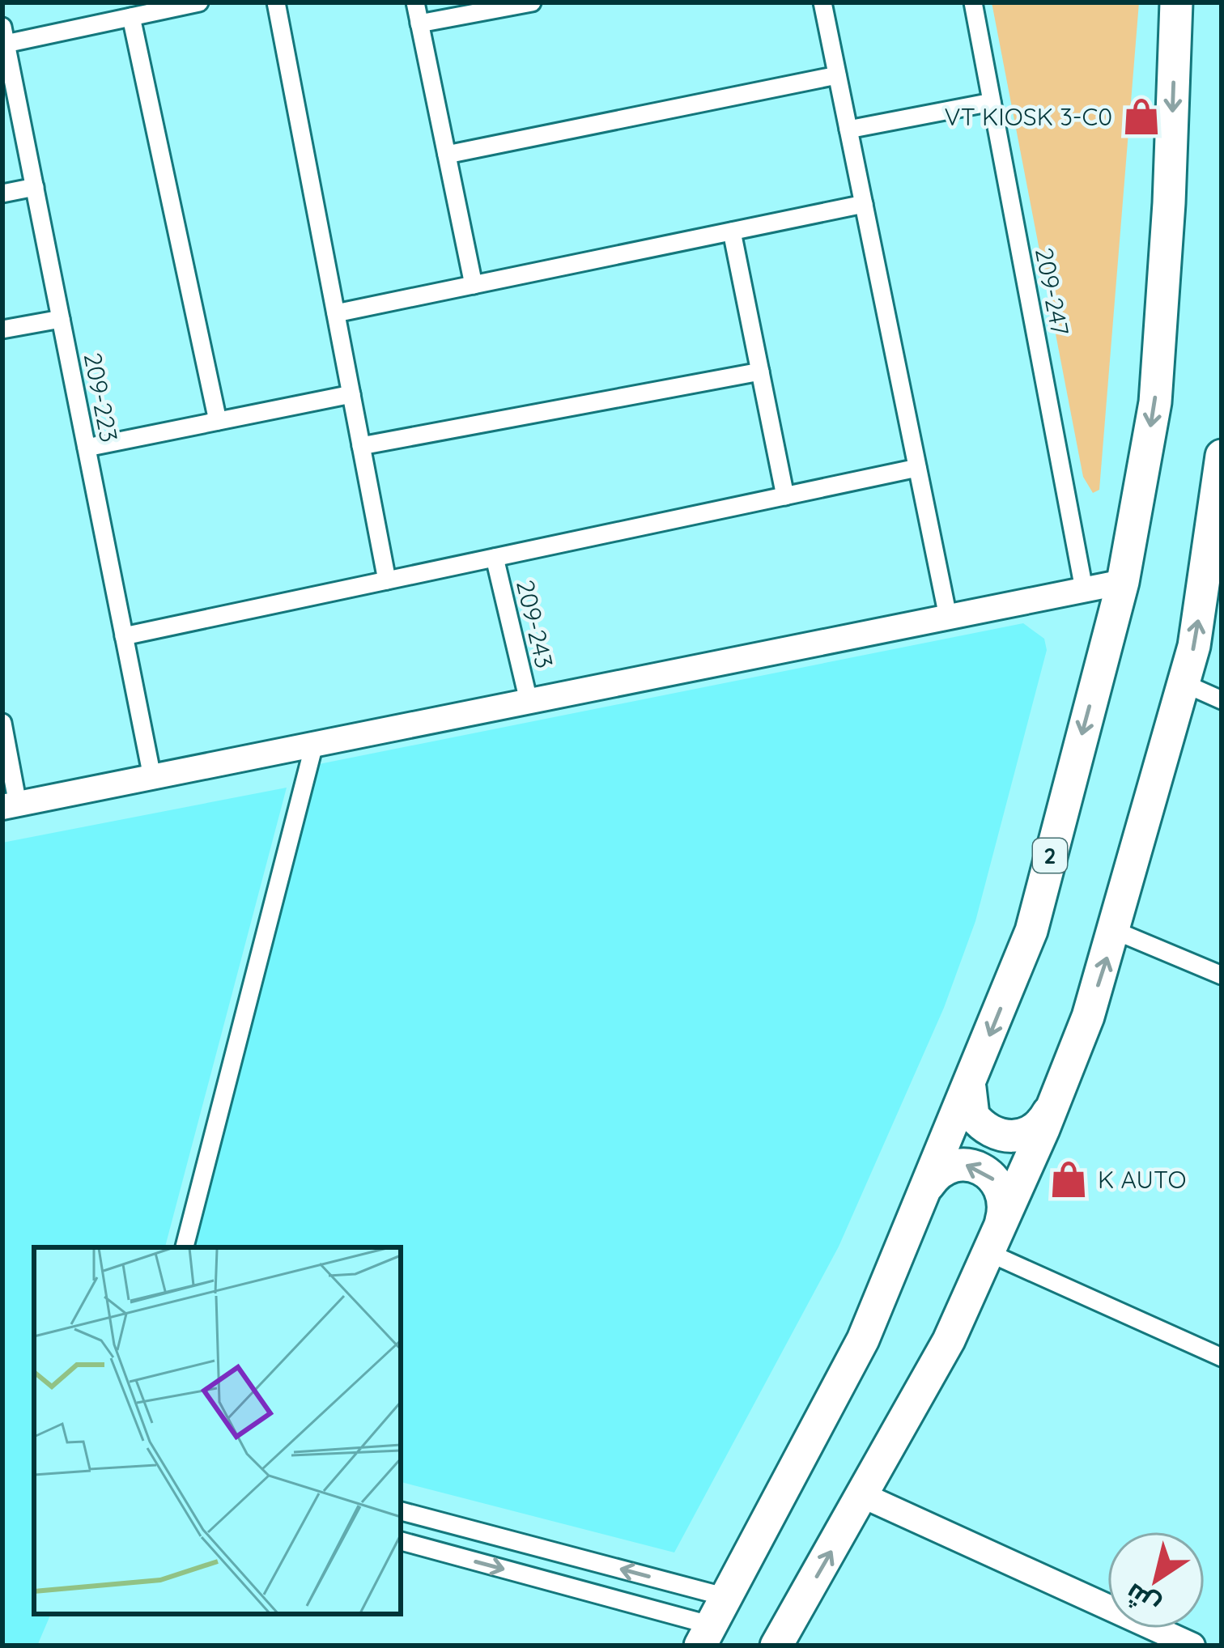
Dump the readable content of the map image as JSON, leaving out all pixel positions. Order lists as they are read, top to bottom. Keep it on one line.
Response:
{"streets":{"highway":["2"],"street":["209-247","209-223","209-243"]},"places":{"shop":["VT KIOSK 3-C0","K AUTO"]},"north":"bottom left"}
